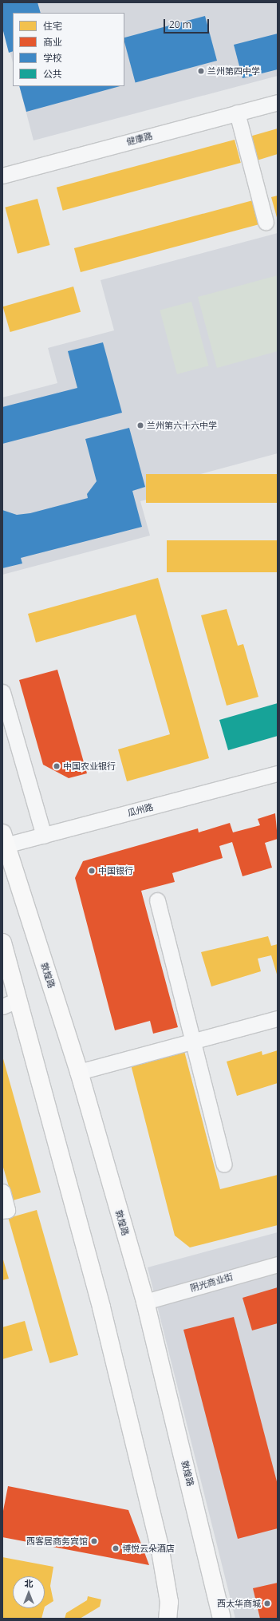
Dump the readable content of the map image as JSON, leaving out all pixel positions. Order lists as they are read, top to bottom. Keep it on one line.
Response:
{"streets":{"main road":["敦煌路"],"street":["健康路","瓜州路","阴光商业街"]},"crossings":[["瓜州路","敦煌路"],["敦煌路","阴光商业街"]],"places":["兰州第四中学","兰州第六十六中学","中国农业银行","中国银行","西客居商务宾馆","博悦云朵酒店","西太华商城"],"legend":["住宅","商业","学校","公共"],"scale_bar":"20 m","north":"top"}
